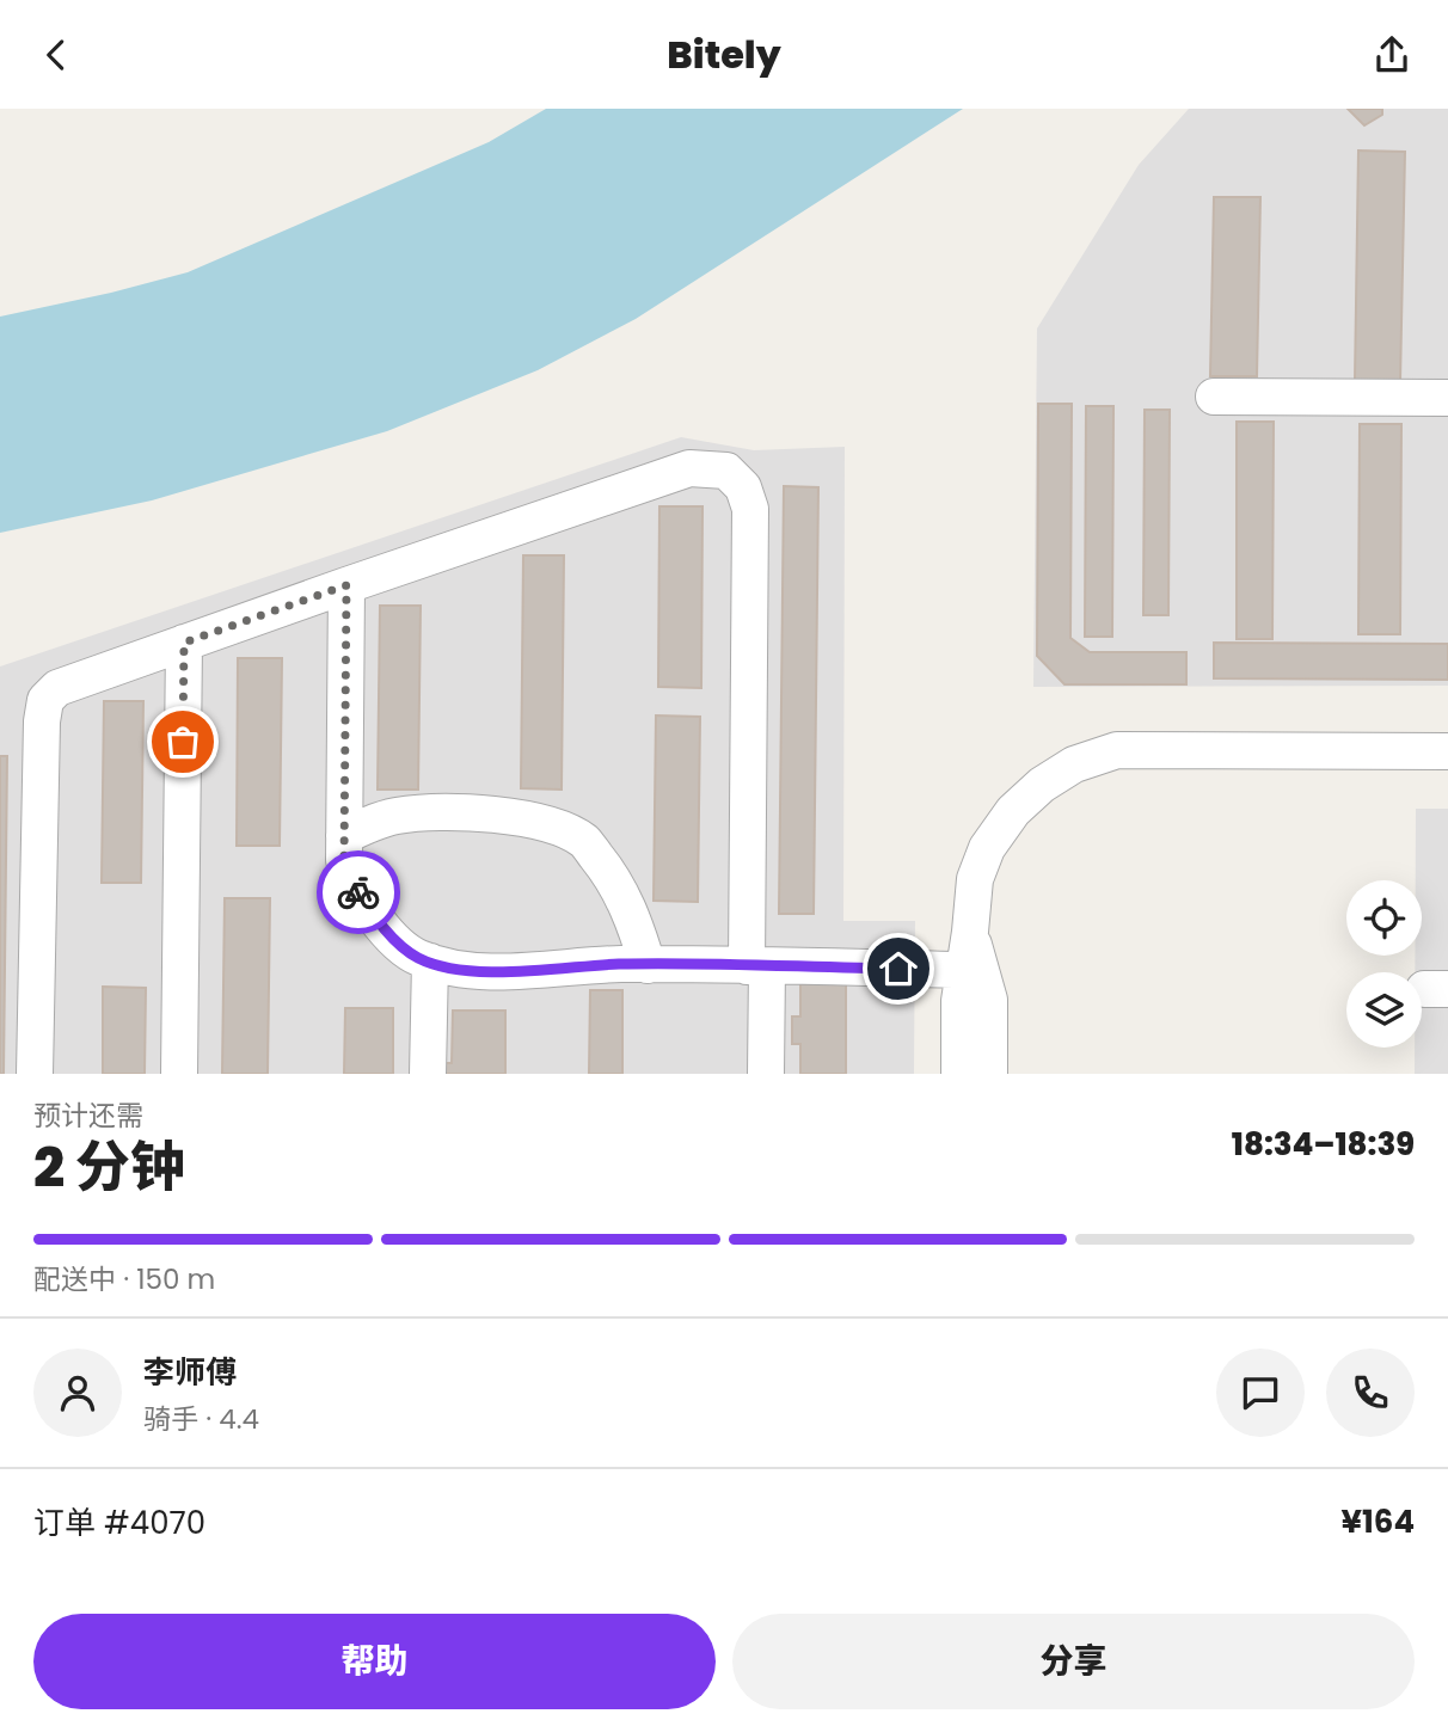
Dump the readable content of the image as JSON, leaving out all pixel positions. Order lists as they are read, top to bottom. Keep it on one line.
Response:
{"page":{"header":"Bitely","heading":["2 分钟","预计还需","18:34–18:39"],"panel":["李师傅","骑手 · 4.4","订单 #4070","¥164"],"bar":"配送中 · 150 m","buttons":["帮助","分享"]}}
